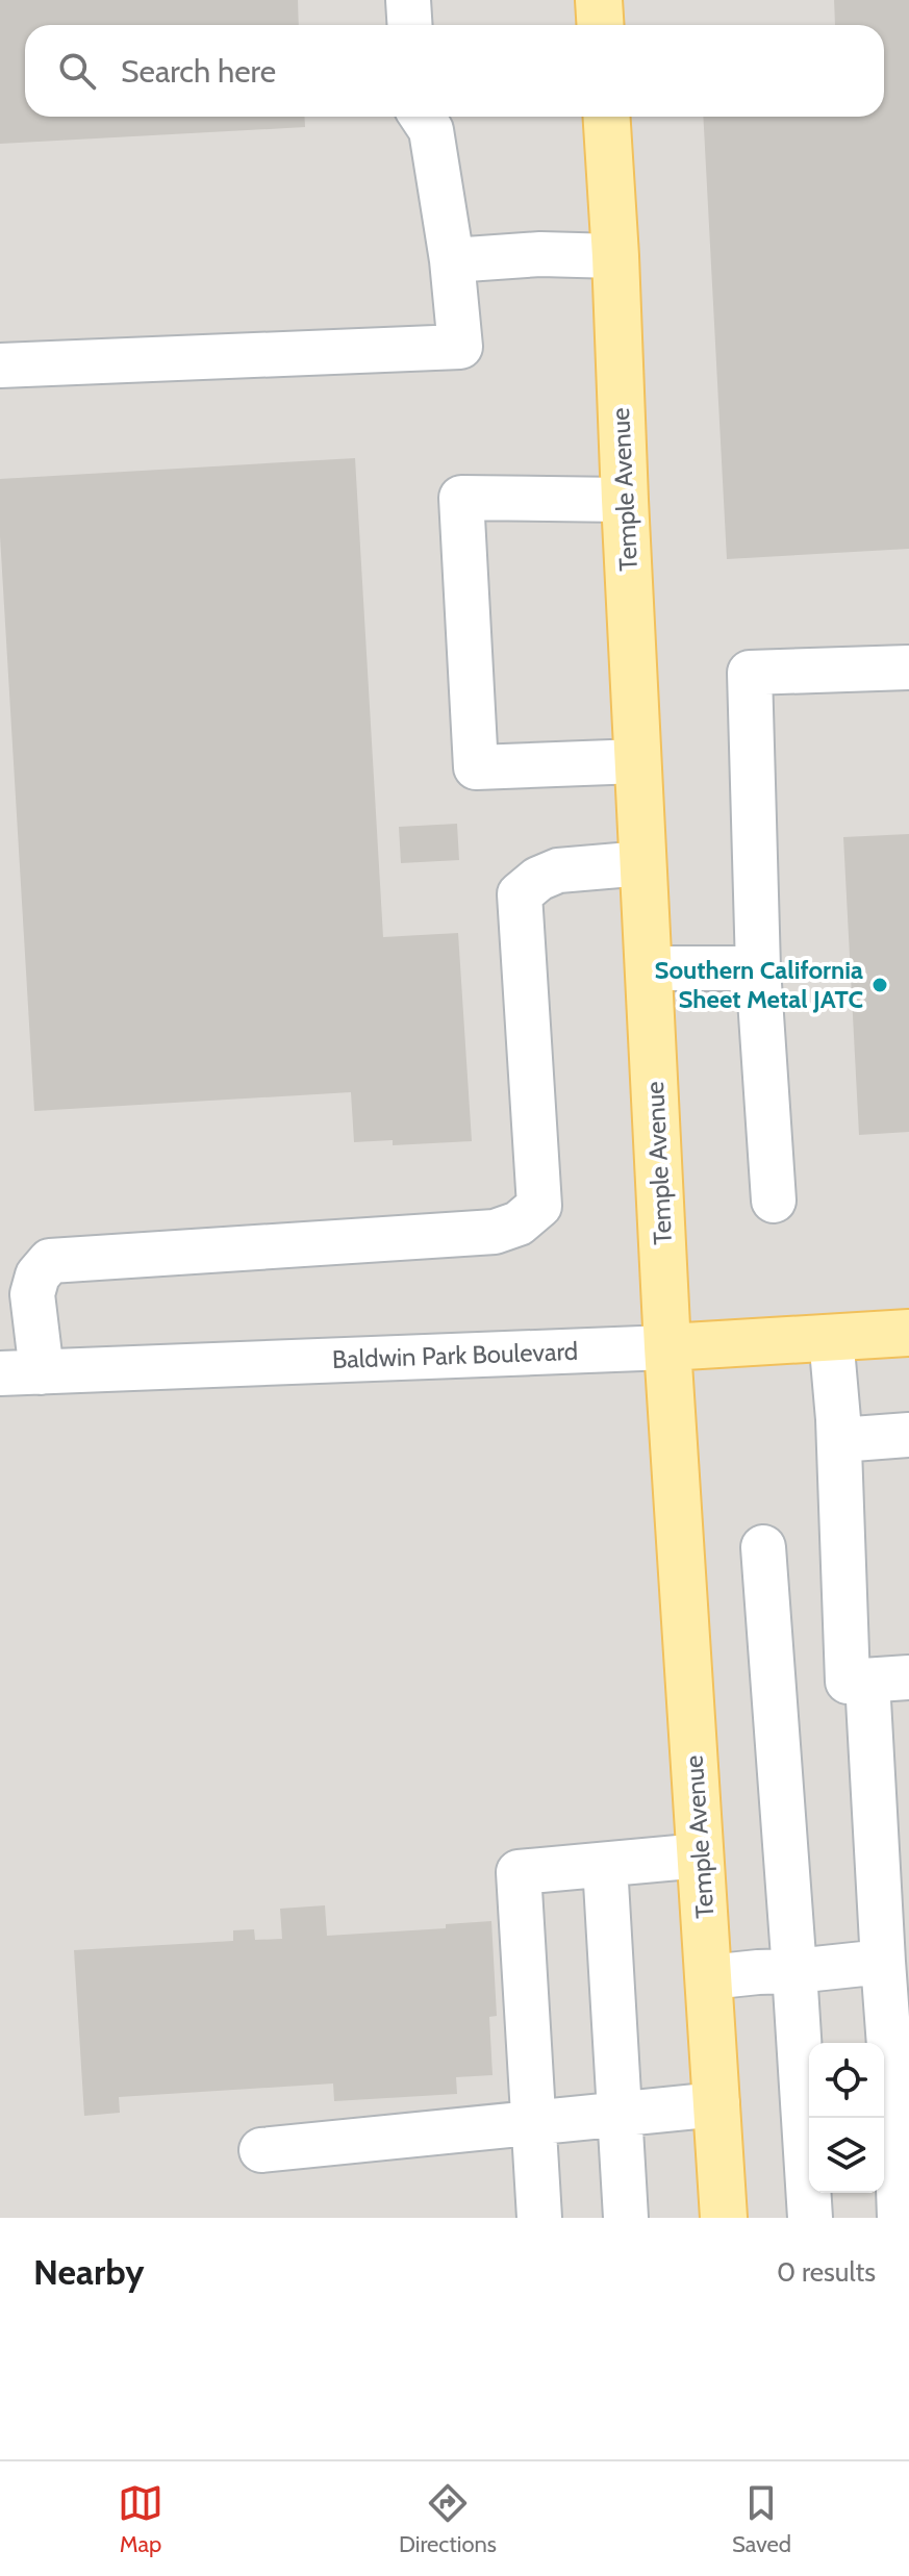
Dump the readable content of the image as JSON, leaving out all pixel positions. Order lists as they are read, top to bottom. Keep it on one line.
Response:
{"streets":{"main road":["Temple Avenue","Baldwin Park Boulevard"]},"crossings":[["Temple Avenue","Baldwin Park Boulevard"]],"places":["Southern California Sheet Metal JATC"],"page":{"search":"Search here","heading":["Nearby","0 results"],"nav":["Map","Directions","Saved"]}}
